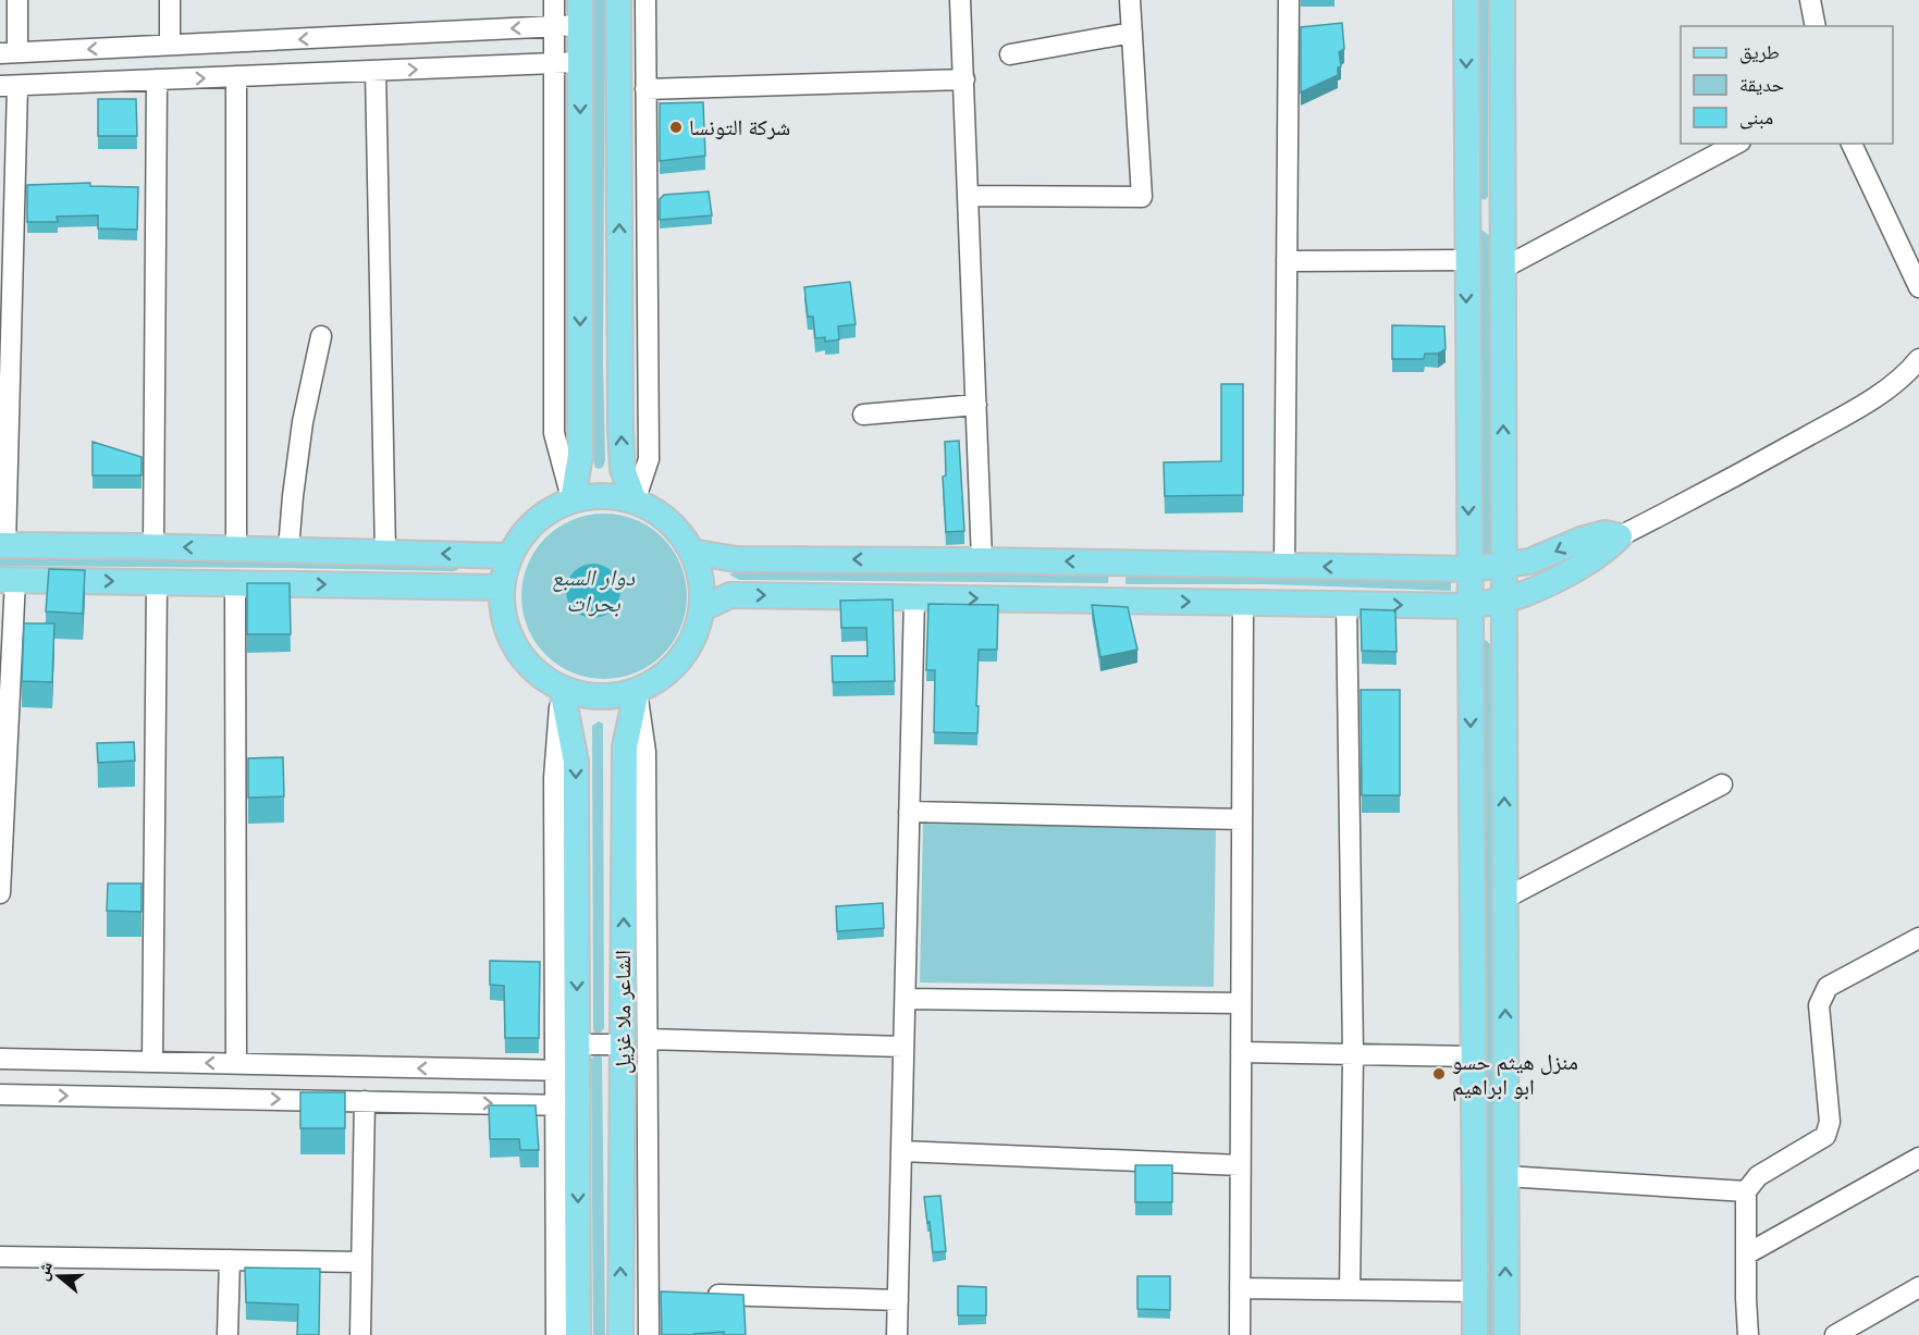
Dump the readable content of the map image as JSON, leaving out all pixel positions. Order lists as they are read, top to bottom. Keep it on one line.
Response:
{"streets":{"main road":["الشاعر ملا غزيل"]},"water":["دوار السبع بحرات"],"places":["شركة التونسا","منزل هيثم حسو ابو ابراهيم"],"legend":["طريق","حديقة","مبنى"],"north":"left"}
